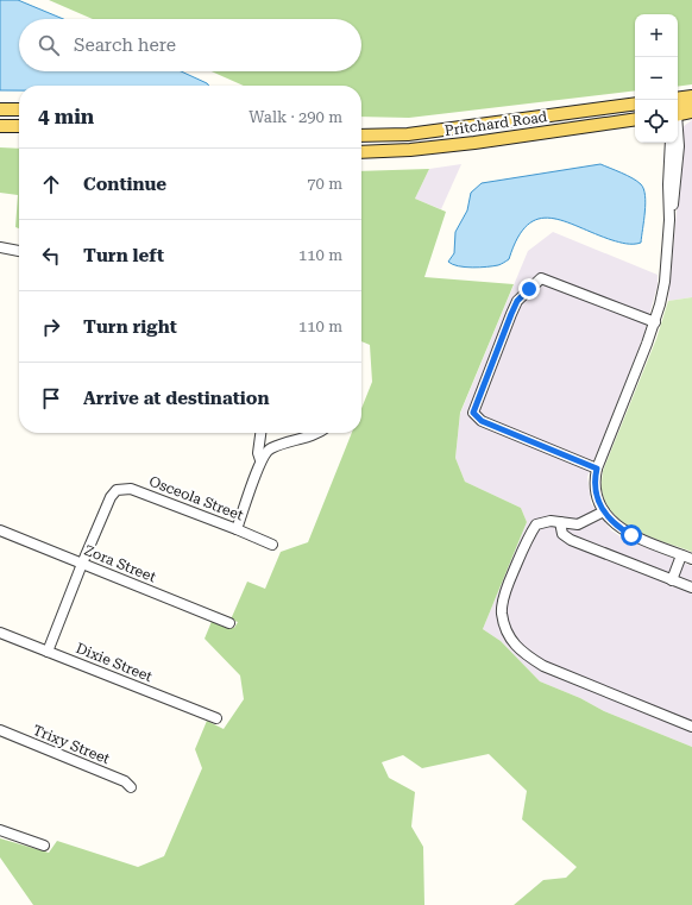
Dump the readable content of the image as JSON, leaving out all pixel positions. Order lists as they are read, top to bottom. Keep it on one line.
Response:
{"streets":{"main road":["Pritchard Road"],"street":["Osceola Street","Zora Street","Dixie Street","Trixy Street"]},"crossings":[["Osceola Street","Zora Street"]],"page":{"map_buttons":["+","−"],"search":"Search here","heading":["4 min","Walk · 290 m"],"list":[["Continue","70 m"],["Turn left","110 m"],["Turn right","110 m"],"Arrive at destination"]}}
